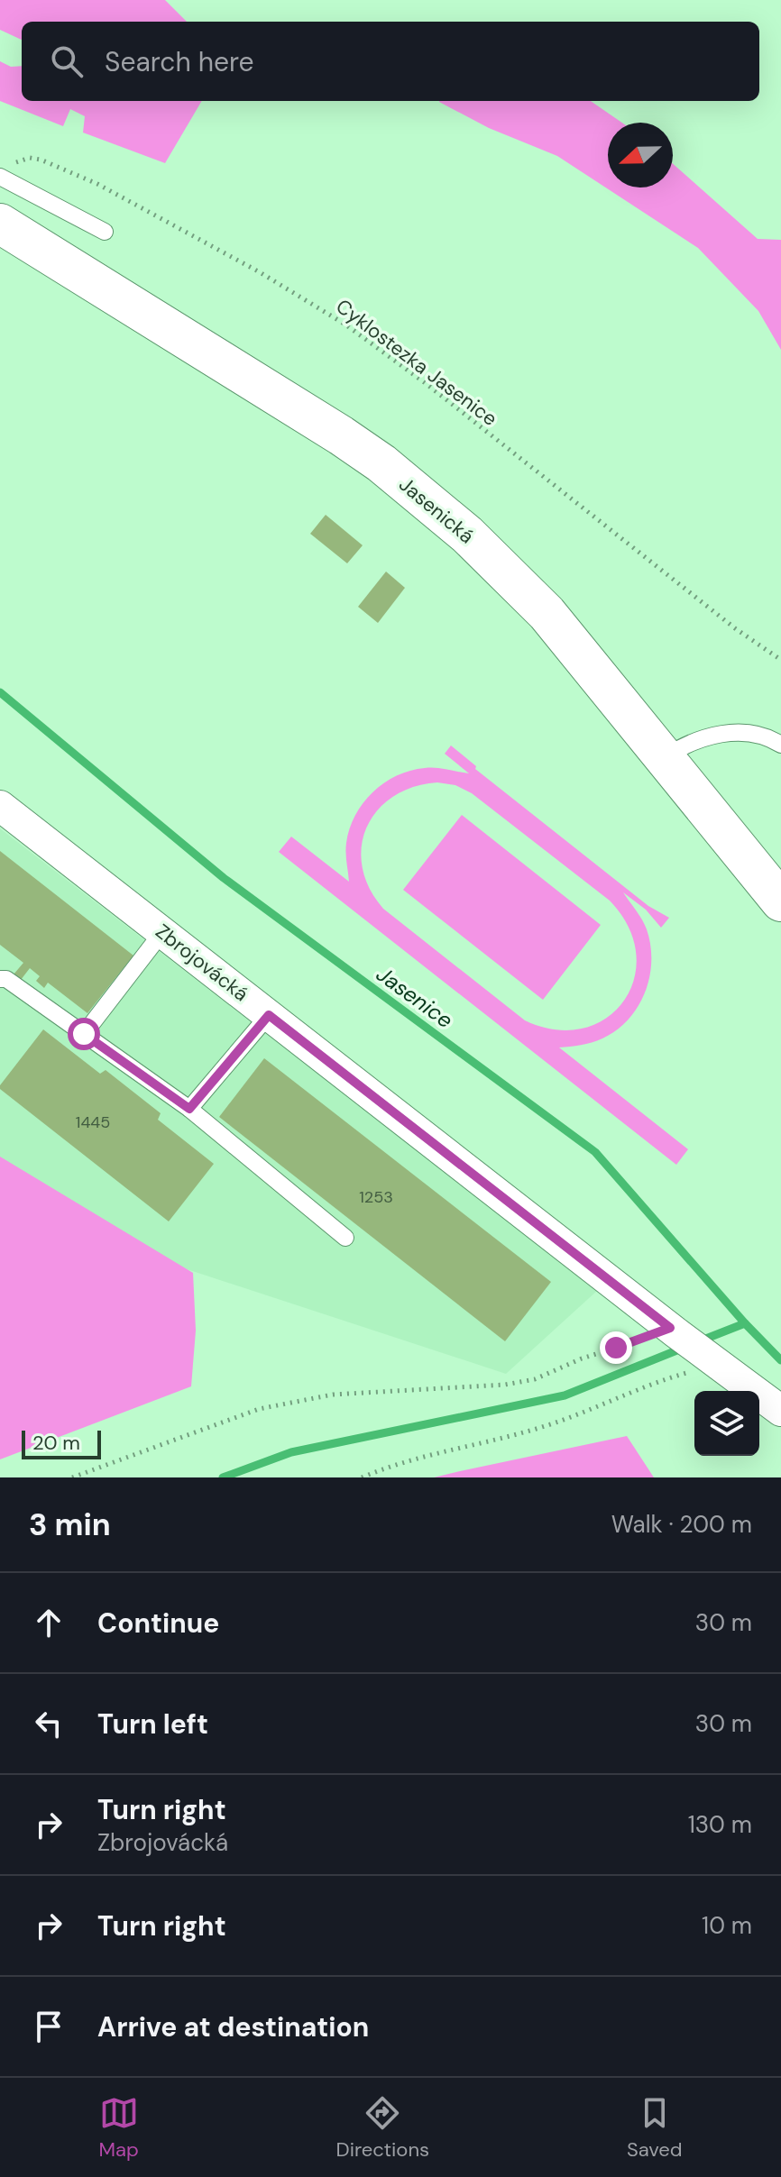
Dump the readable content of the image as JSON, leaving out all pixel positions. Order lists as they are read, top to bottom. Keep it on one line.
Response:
{"streets":{"street":["Jasenická","Zbrojovácká"],"path":["Cyklostezka Jasenice"]},"water":["Jasenice"],"house_numbers":["1445","1253"],"scale_bar":"20 m","north":"left","page":{"search":"Search here","scale":"20 m","heading":["3 min","Walk · 200 m"],"list":[["Continue","30 m"],["Turn left","30 m"],["Turn right","Zbrojovácká","130 m"],["Turn right","10 m"],"Arrive at destination"],"nav":["Map","Directions","Saved"]}}
